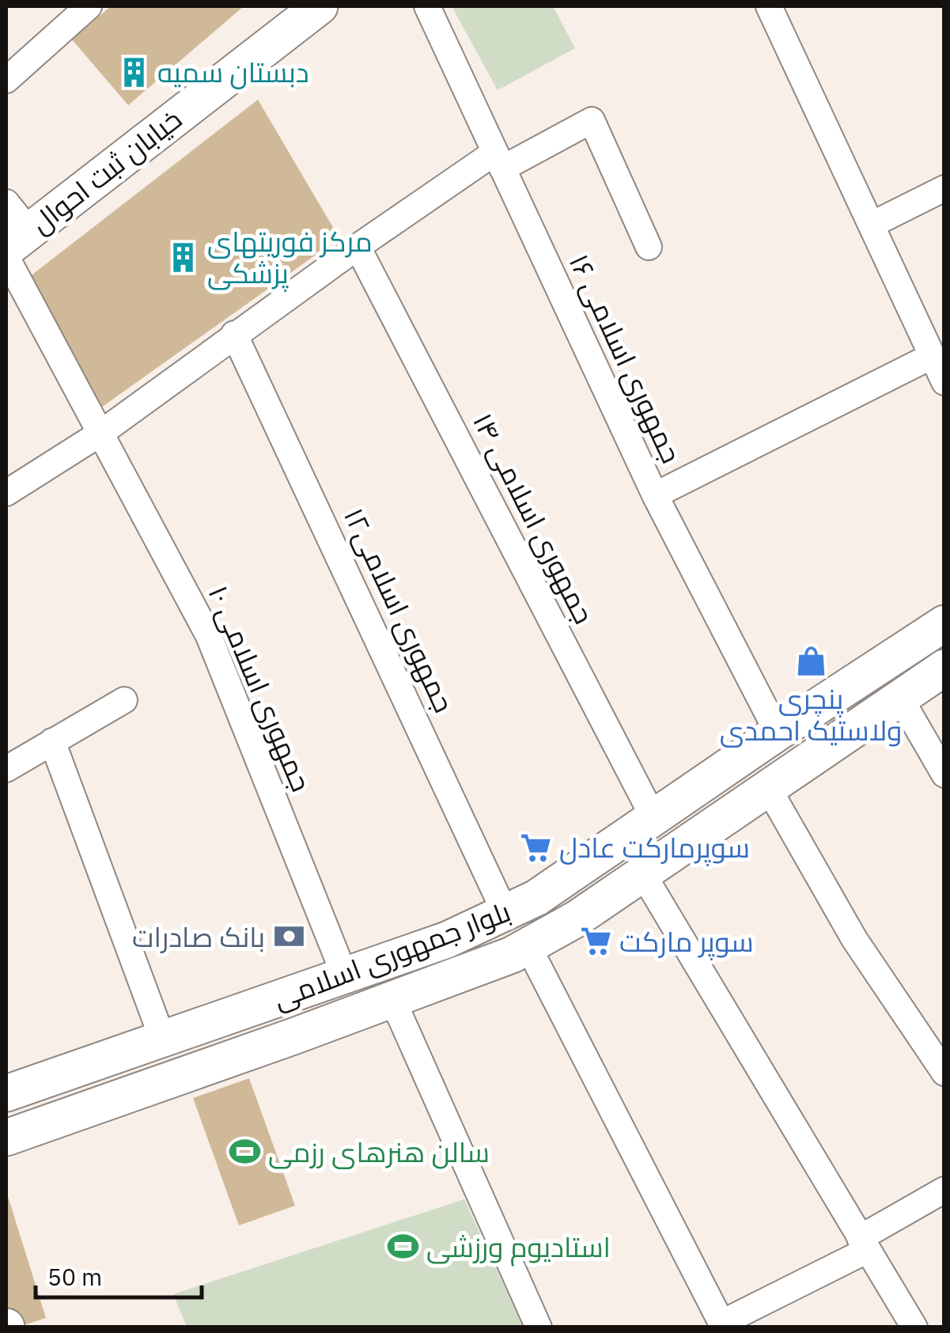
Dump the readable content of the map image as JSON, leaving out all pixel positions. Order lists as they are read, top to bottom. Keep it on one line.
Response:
{"streets":{"main road":["خیابان ثبت احوال","بلوار جمهوری اسلامی"],"street":["جمهوری اسلامی ۱۶","جمهوری اسلامی ۱۴","جمهوری اسلامی۱۲","جمهوری اسلامی ۱۰"]},"crossings":[["خیابان ثبت احوال","جمهوری اسلامی ۱۰"],["جمهوری اسلامی ۱۶","بلوار جمهوری اسلامی"],["جمهوری اسلامی ۱۴","بلوار جمهوری اسلامی"],["جمهوری اسلامی۱۲","بلوار جمهوری اسلامی"],["جمهوری اسلامی ۱۰","بلوار جمهوری اسلامی"]],"places":{"building":["دبستان سمیه","مرکز فوریتهای پزشکی"],"shop":["پنچری ولاستیک احمدی"],"supermarket":["سوپرمارکت عادل","سوپر مارکت"],"bank":["بانک صادرات"],"sports":["سالن هنرهای رزمی","استادیوم ورزشی"]},"scale_bar":"50 m"}
